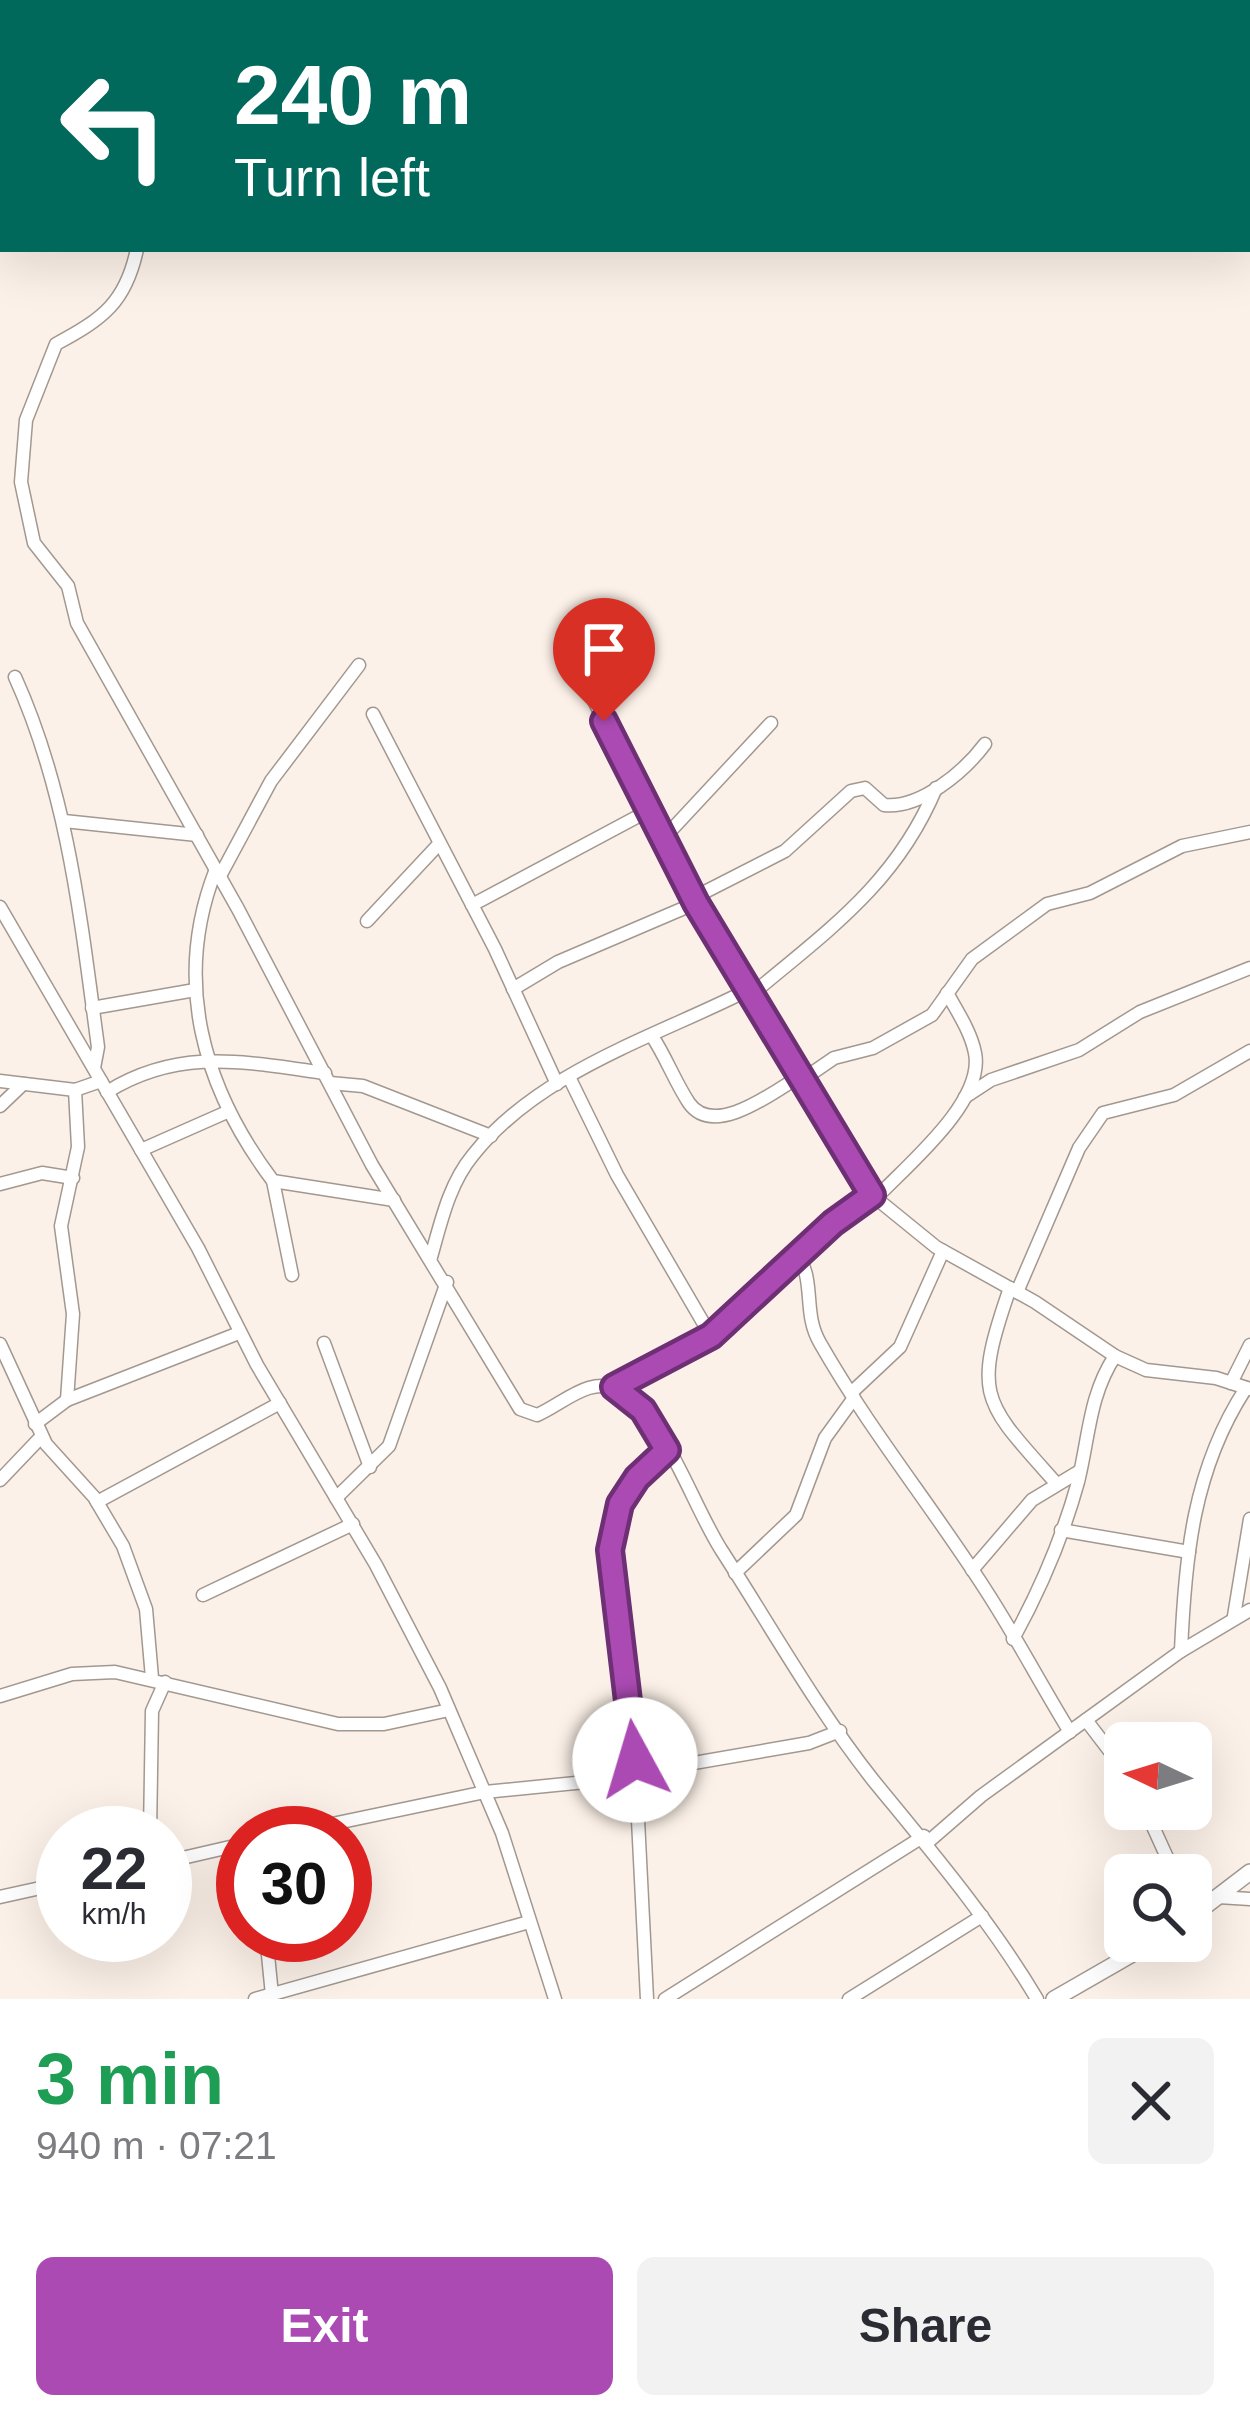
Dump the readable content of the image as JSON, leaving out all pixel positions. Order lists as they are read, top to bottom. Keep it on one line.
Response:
{"north":"left","page":{"turn":["240 m","Turn left"],"speed":"22 km/h","limit":"30","heading":["3 min","940 m · 07:21"],"buttons":["Exit","Share"]}}
